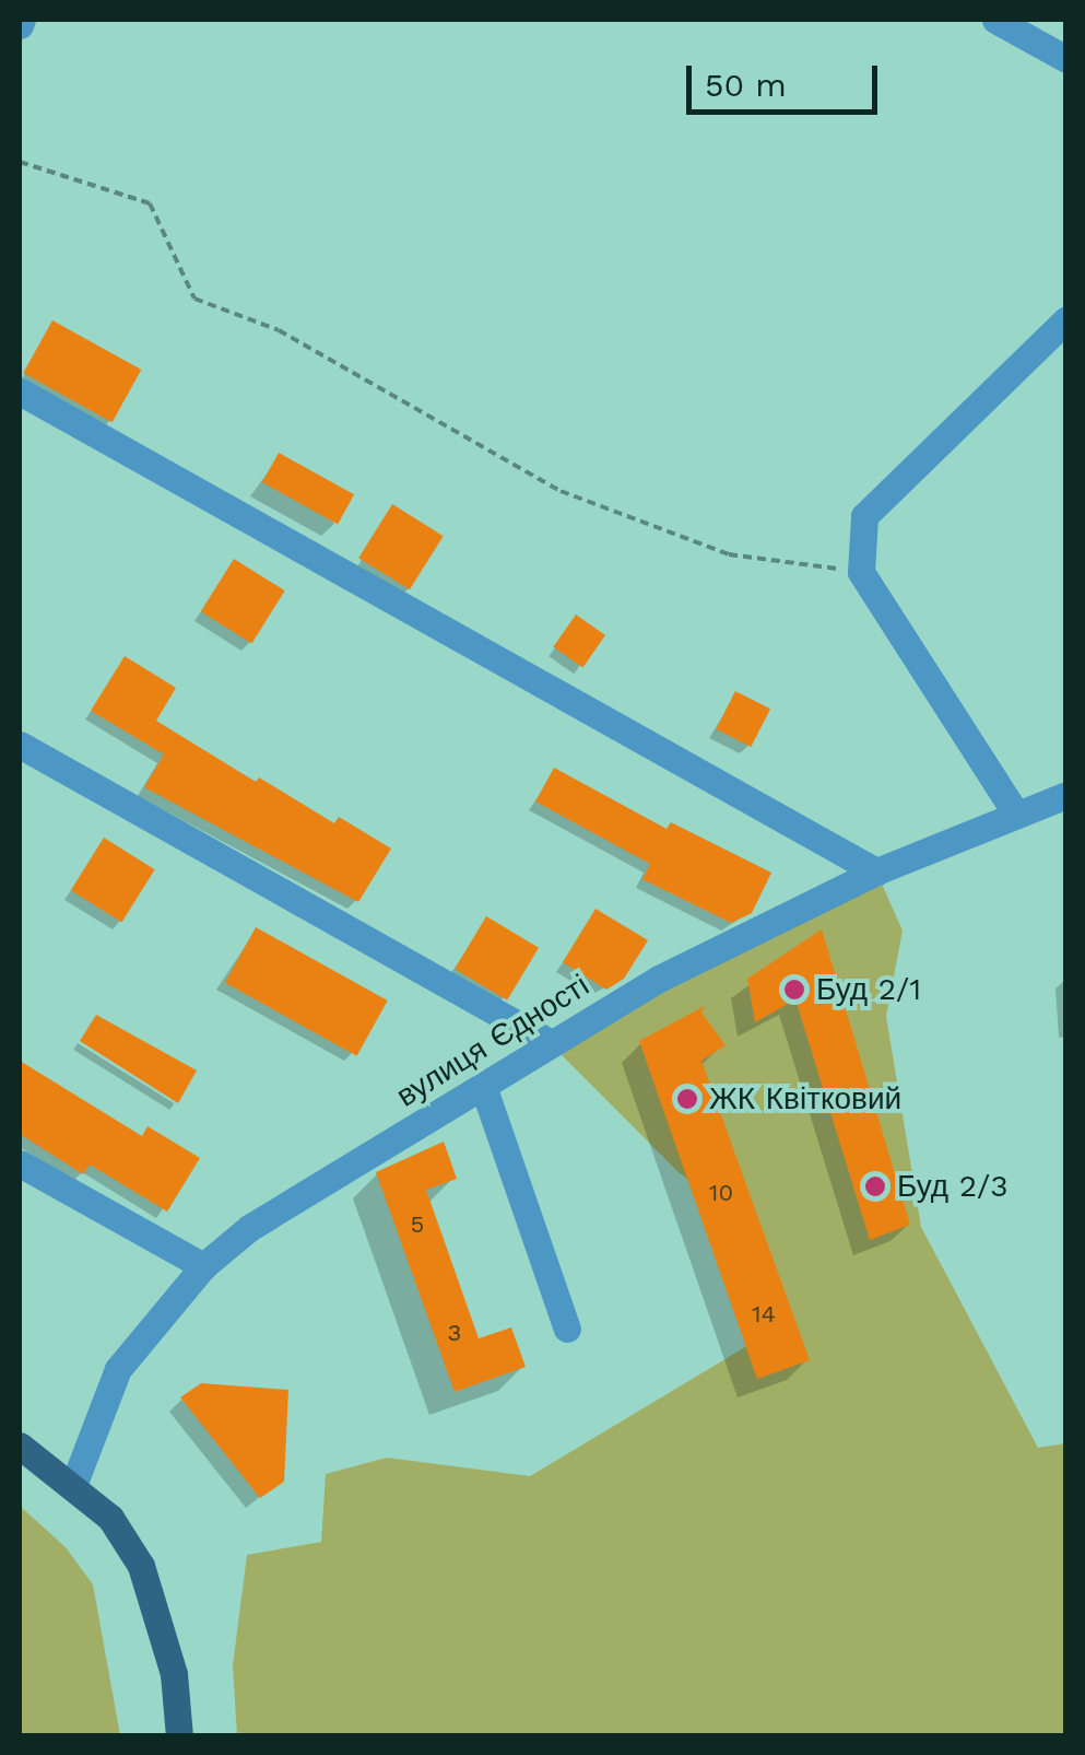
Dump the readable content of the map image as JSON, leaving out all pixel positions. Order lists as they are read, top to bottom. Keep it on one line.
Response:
{"streets":{"street":["вулиця Єдності"]},"places":["Буд 2/1","ЖК Квітковий","Буд 2/3"],"house_numbers":["10","5","14","3"],"scale_bar":"50 m"}
